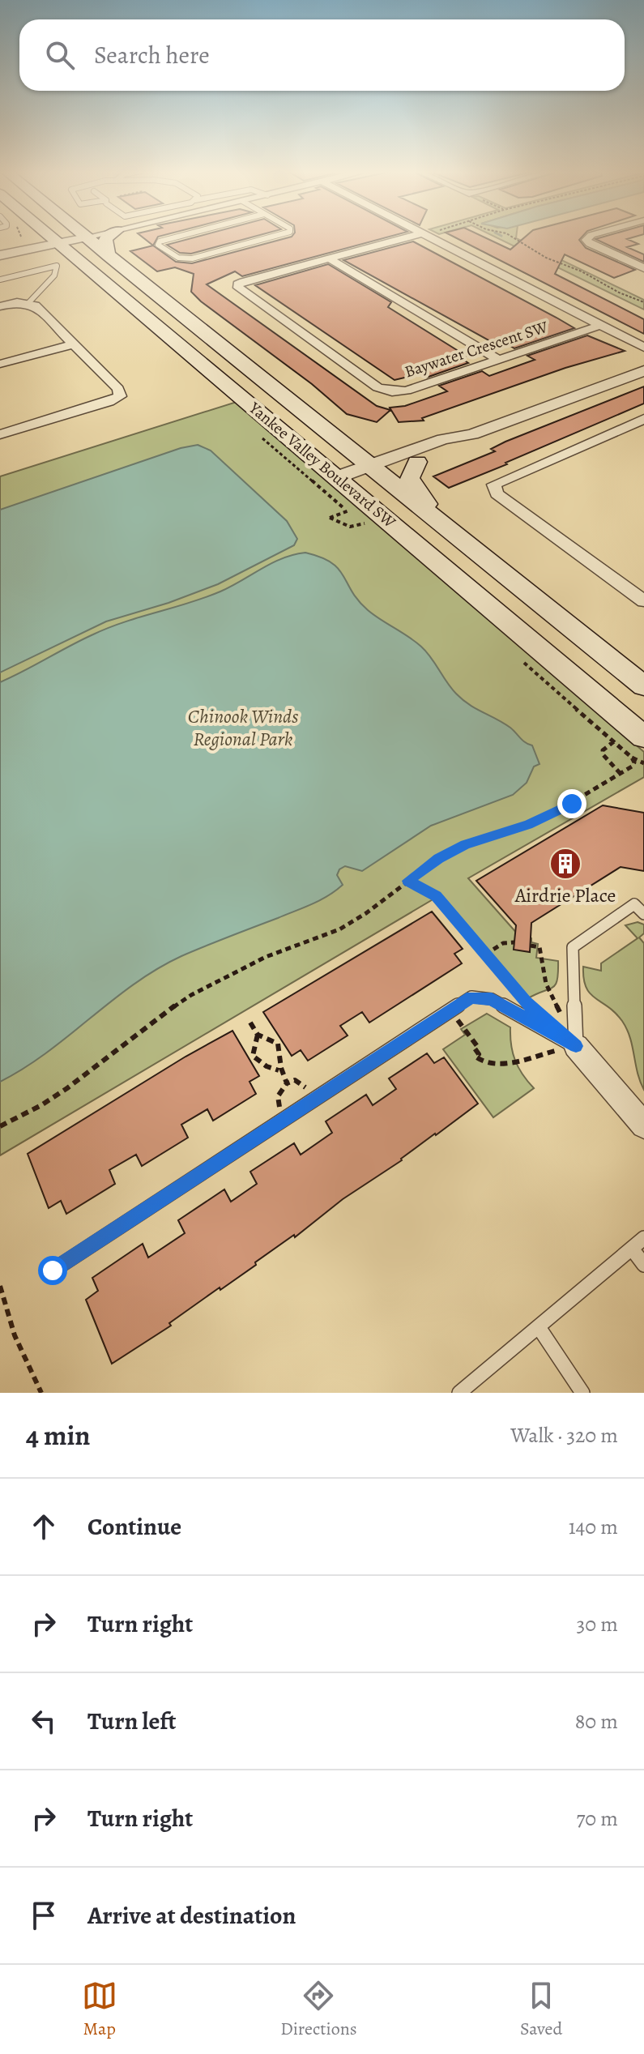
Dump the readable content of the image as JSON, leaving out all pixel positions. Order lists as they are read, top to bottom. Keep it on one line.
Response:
{"streets":{"main road":["Yankee Valley Boulevard SW"],"street":["Baywater Crescent SW"]},"parks":["Chinook Winds Regional Park"],"places":{"building":["Airdrie Place"]},"page":{"search":"Search here","heading":["4 min","Walk · 320 m"],"list":[["Continue","140 m"],["Turn right","30 m"],["Turn left","80 m"],["Turn right","70 m"],"Arrive at destination"],"nav":["Map","Directions","Saved"]}}
